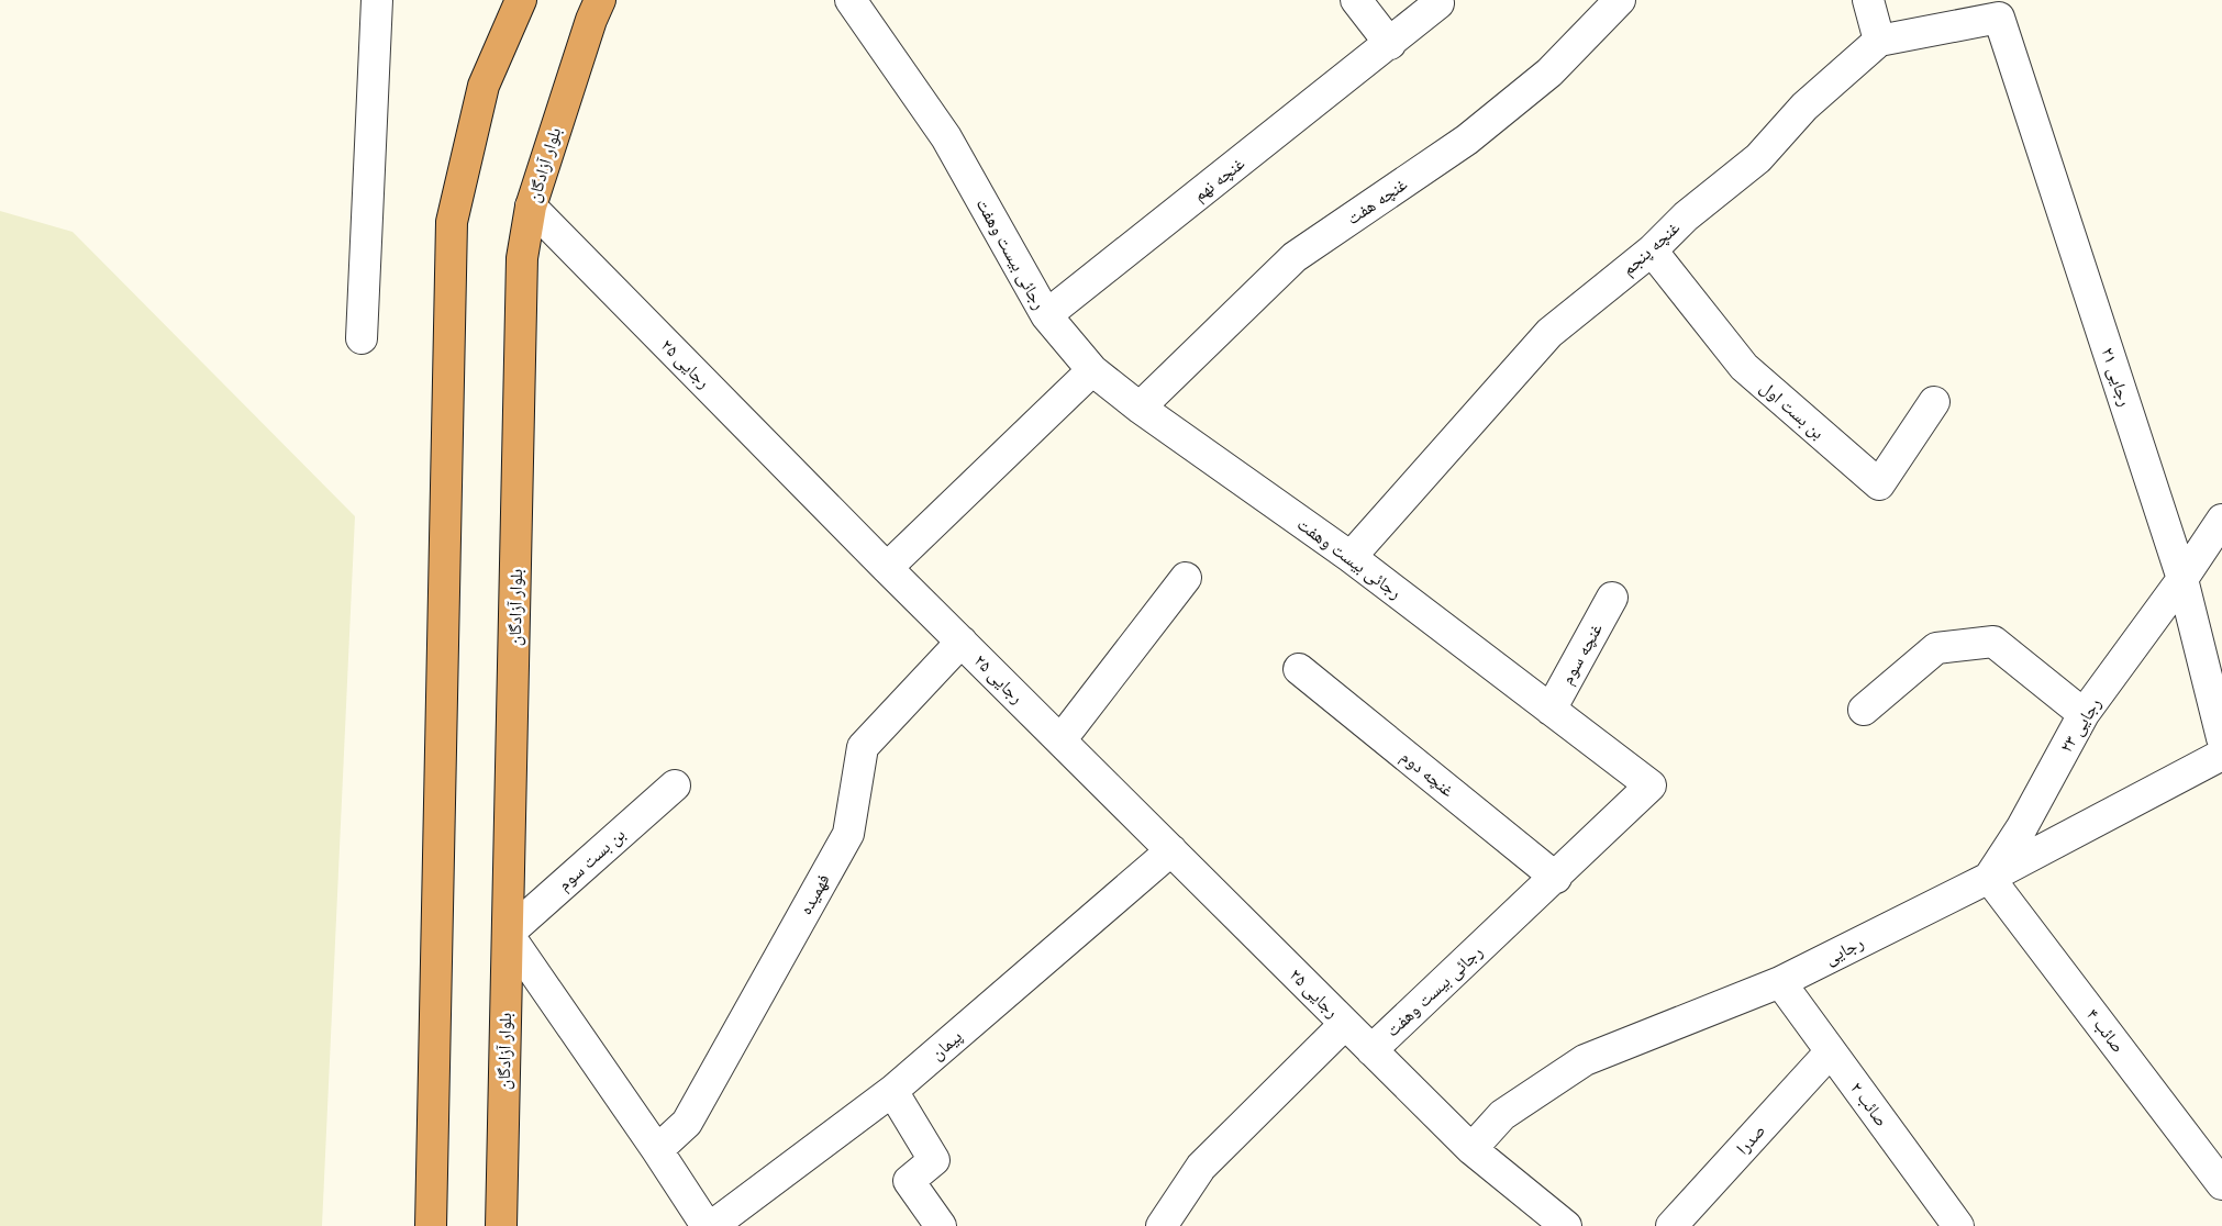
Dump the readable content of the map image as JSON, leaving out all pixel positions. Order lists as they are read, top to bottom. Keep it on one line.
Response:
{"streets":{"highway":["بلوار آزادگان"],"street":["غنچه نهم","غنچه هفت","غنچه پنجم","رجائی بیست وهفت","رجایی ۲۵","رجایی ۲۱","بن بست اول","غنچه سوم","رجایی ۲۳","غنچه دوم","بن بست سوم","فهمیده","رجایی","صائب ۴","پیمان","صائب ۲","صدرا"]},"crossings":[["بلوار آزادگان","رجایی ۲۵"],["بلوار آزادگان","بن بست سوم"],["غنچه نهم","رجائی بیست وهفت"],["غنچه هفت","رجائی بیست وهفت"],["غنچه پنجم","رجائی بیست وهفت"],["غنچه پنجم","رجایی ۲۱"],["غنچه پنجم","بن بست اول"],["رجائی بیست وهفت","رجایی ۲۵"],["رجائی بیست وهفت","غنچه سوم"],["رجائی بیست وهفت","غنچه دوم"],["رجایی ۲۵","فهمیده"],["رجایی ۲۵","رجایی"],["رجایی ۲۵","پیمان"],["رجایی ۲۱","رجایی ۲۳"],["رجایی ۲۳","رجایی"],["رجایی ۲۳","صائب ۴"],["رجایی","صائب ۴"],["رجایی","صائب ۲"],["صائب ۲","صدرا"]]}
